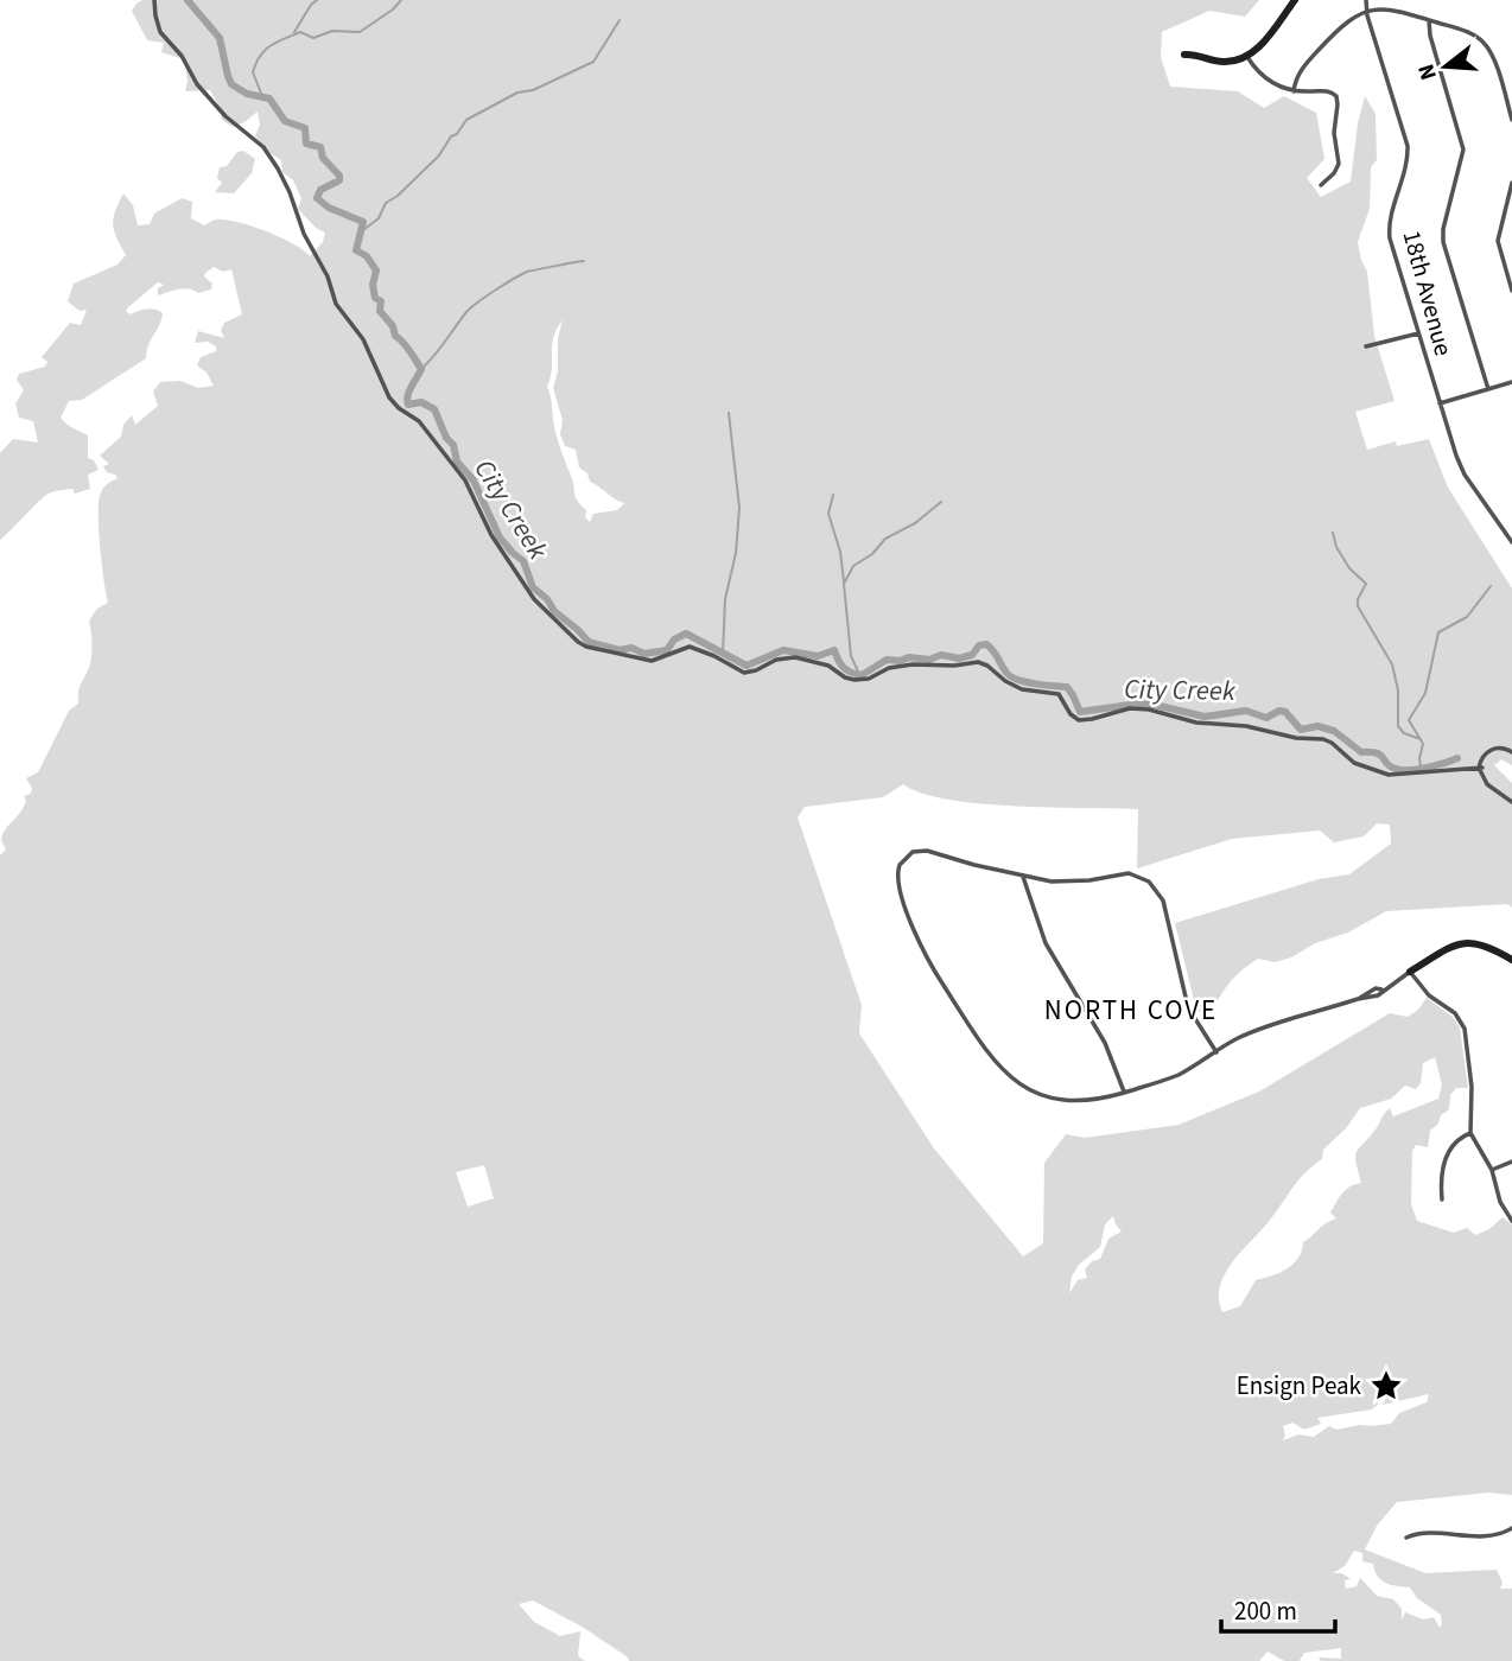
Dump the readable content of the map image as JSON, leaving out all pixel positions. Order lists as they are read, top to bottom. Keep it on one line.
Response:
{"streets":{"street":["18th Avenue"]},"districts":["NORTH COVE"],"water":["City Creek"],"places":{"place":["Ensign Peak"]},"scale_bar":"200 m","north":"left"}
